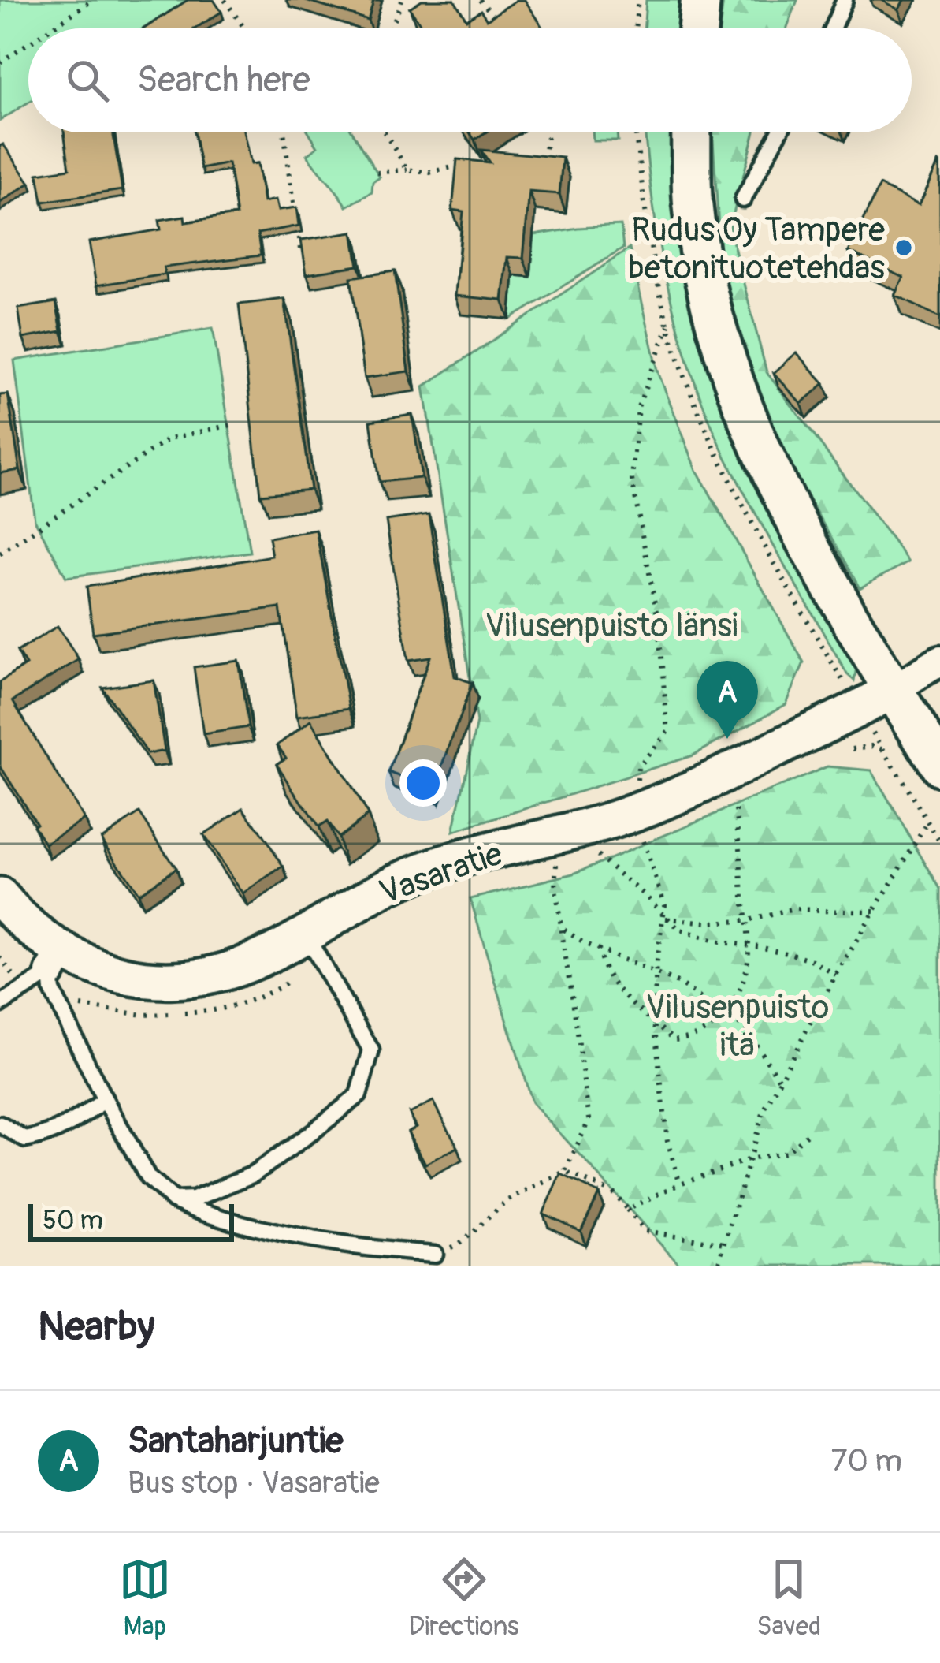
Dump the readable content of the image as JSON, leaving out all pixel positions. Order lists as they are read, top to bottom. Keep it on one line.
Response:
{"streets":{"street":["Vasaratie"]},"parks":["Vilusenpuisto länsi","Vilusenpuisto itä"],"places":["Rudus Oy Tampere betonituotetehdas"],"scale_bar":"50 m","page":{"search":"Search here","pins":"A","scale":"50 m","heading":"Nearby","list":[{"mark":"A","name":"Santaharjuntie","note":"Bus stop · Vasaratie","value":"70 m"}],"nav":["Map","Directions","Saved"]}}
